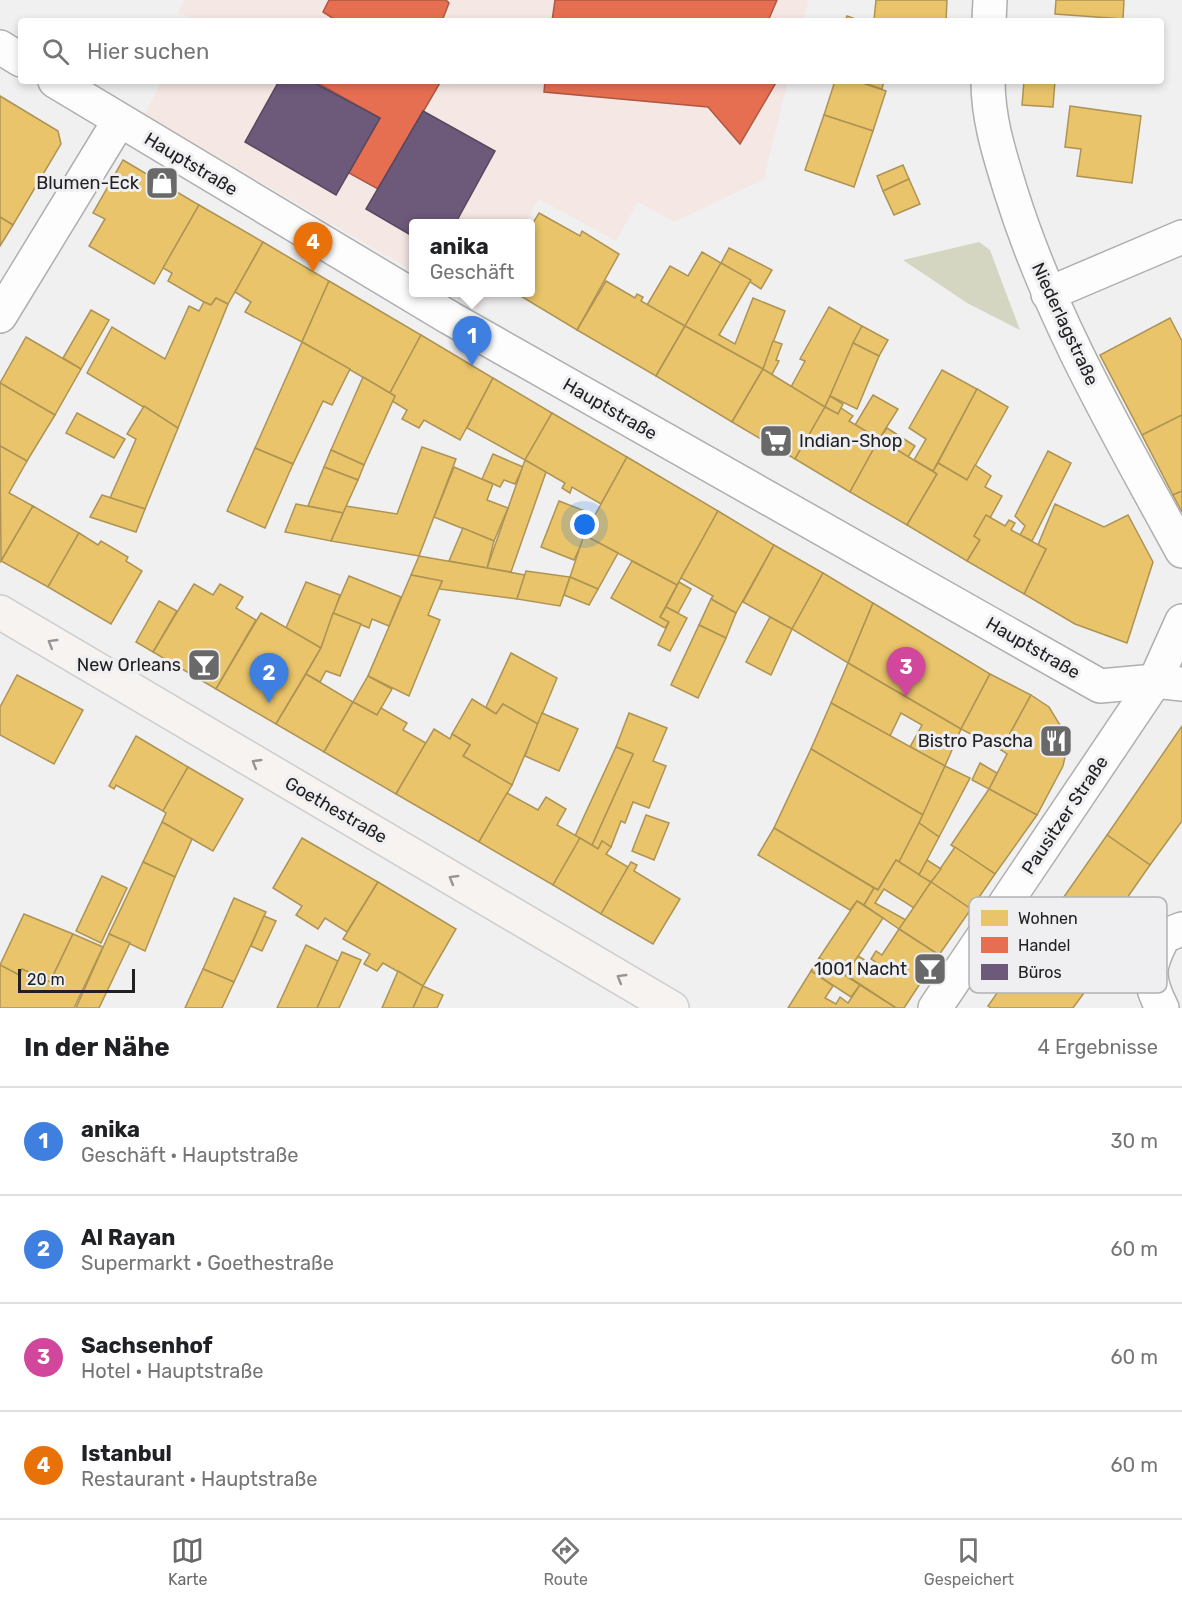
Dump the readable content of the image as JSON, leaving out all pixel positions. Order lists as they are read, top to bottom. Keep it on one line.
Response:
{"streets":{"main road":["Goethestraße"],"street":["Hauptstraße","Niederlagstraße","Pausitzer Straße"]},"crossings":[["Hauptstraße","Pausitzer Straße"]],"one_way":["Goethestraße"],"places":{"shop":["Blumen-Eck"],"supermarket":["Indian-Shop"],"bar":["New Orleans","1001 Nacht"],"restaurant":["Bistro Pascha"]},"legend":["Wohnen","Handel","Büros"],"scale_bar":"20 m","page":{"search":"Hier suchen","popup":["anika","Geschäft"],"pins":["4","1","3","2"],"scale":"20 m","heading":["In der Nähe","4 Ergebnisse"],"list":[{"mark":"1","name":"anika","note":"Geschäft · Hauptstraße","value":"30 m"},{"mark":"2","name":"Al Rayan","note":"Supermarkt · Goethestraße","value":"60 m"},{"mark":"3","name":"Sachsenhof","note":"Hotel · Hauptstraße","value":"60 m"},{"mark":"4","name":"Istanbul","note":"Restaurant · Hauptstraße","value":"60 m"}],"nav":["Karte","Route","Gespeichert"]}}
